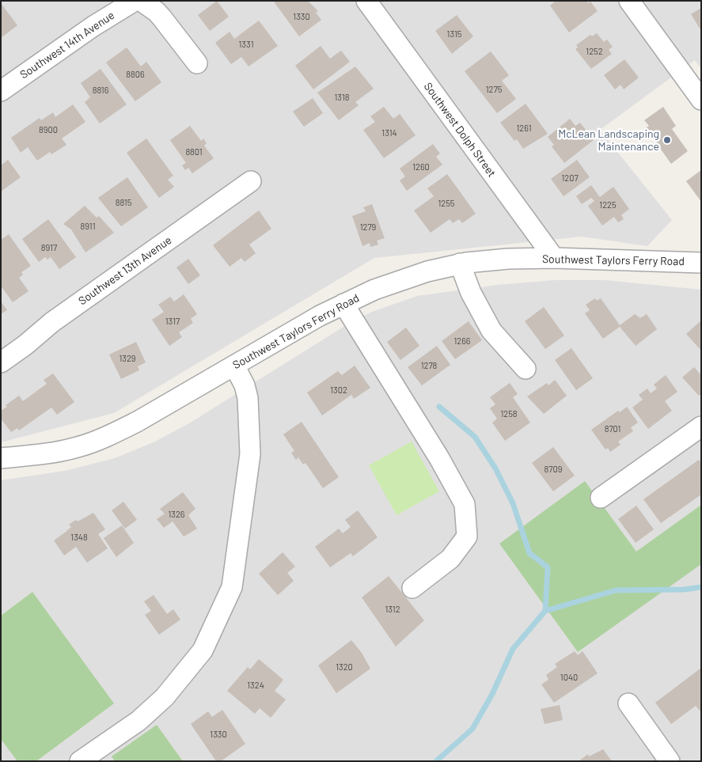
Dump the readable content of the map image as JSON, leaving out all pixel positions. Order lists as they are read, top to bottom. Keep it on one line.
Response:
{"streets":{"street":["Southwest 14th Avenue","Southwest Dolph Street","Southwest Taylors Ferry Road","Southwest 13th Avenue"]},"crossings":[["Southwest Dolph Street","Southwest Taylors Ferry Road"]],"places":["McLean Landscaping Maintenance"],"house_numbers":["1330","1315","1331","1252","8806","1275","8816","1318","1261","8900","1314","8801","1260","1207","8815","1255","1225","8911","1279","8917","1317","1266","1329","1278","1302","1258","8701","8709","1326","1348","1312","1320","1040","1324","1330"]}
